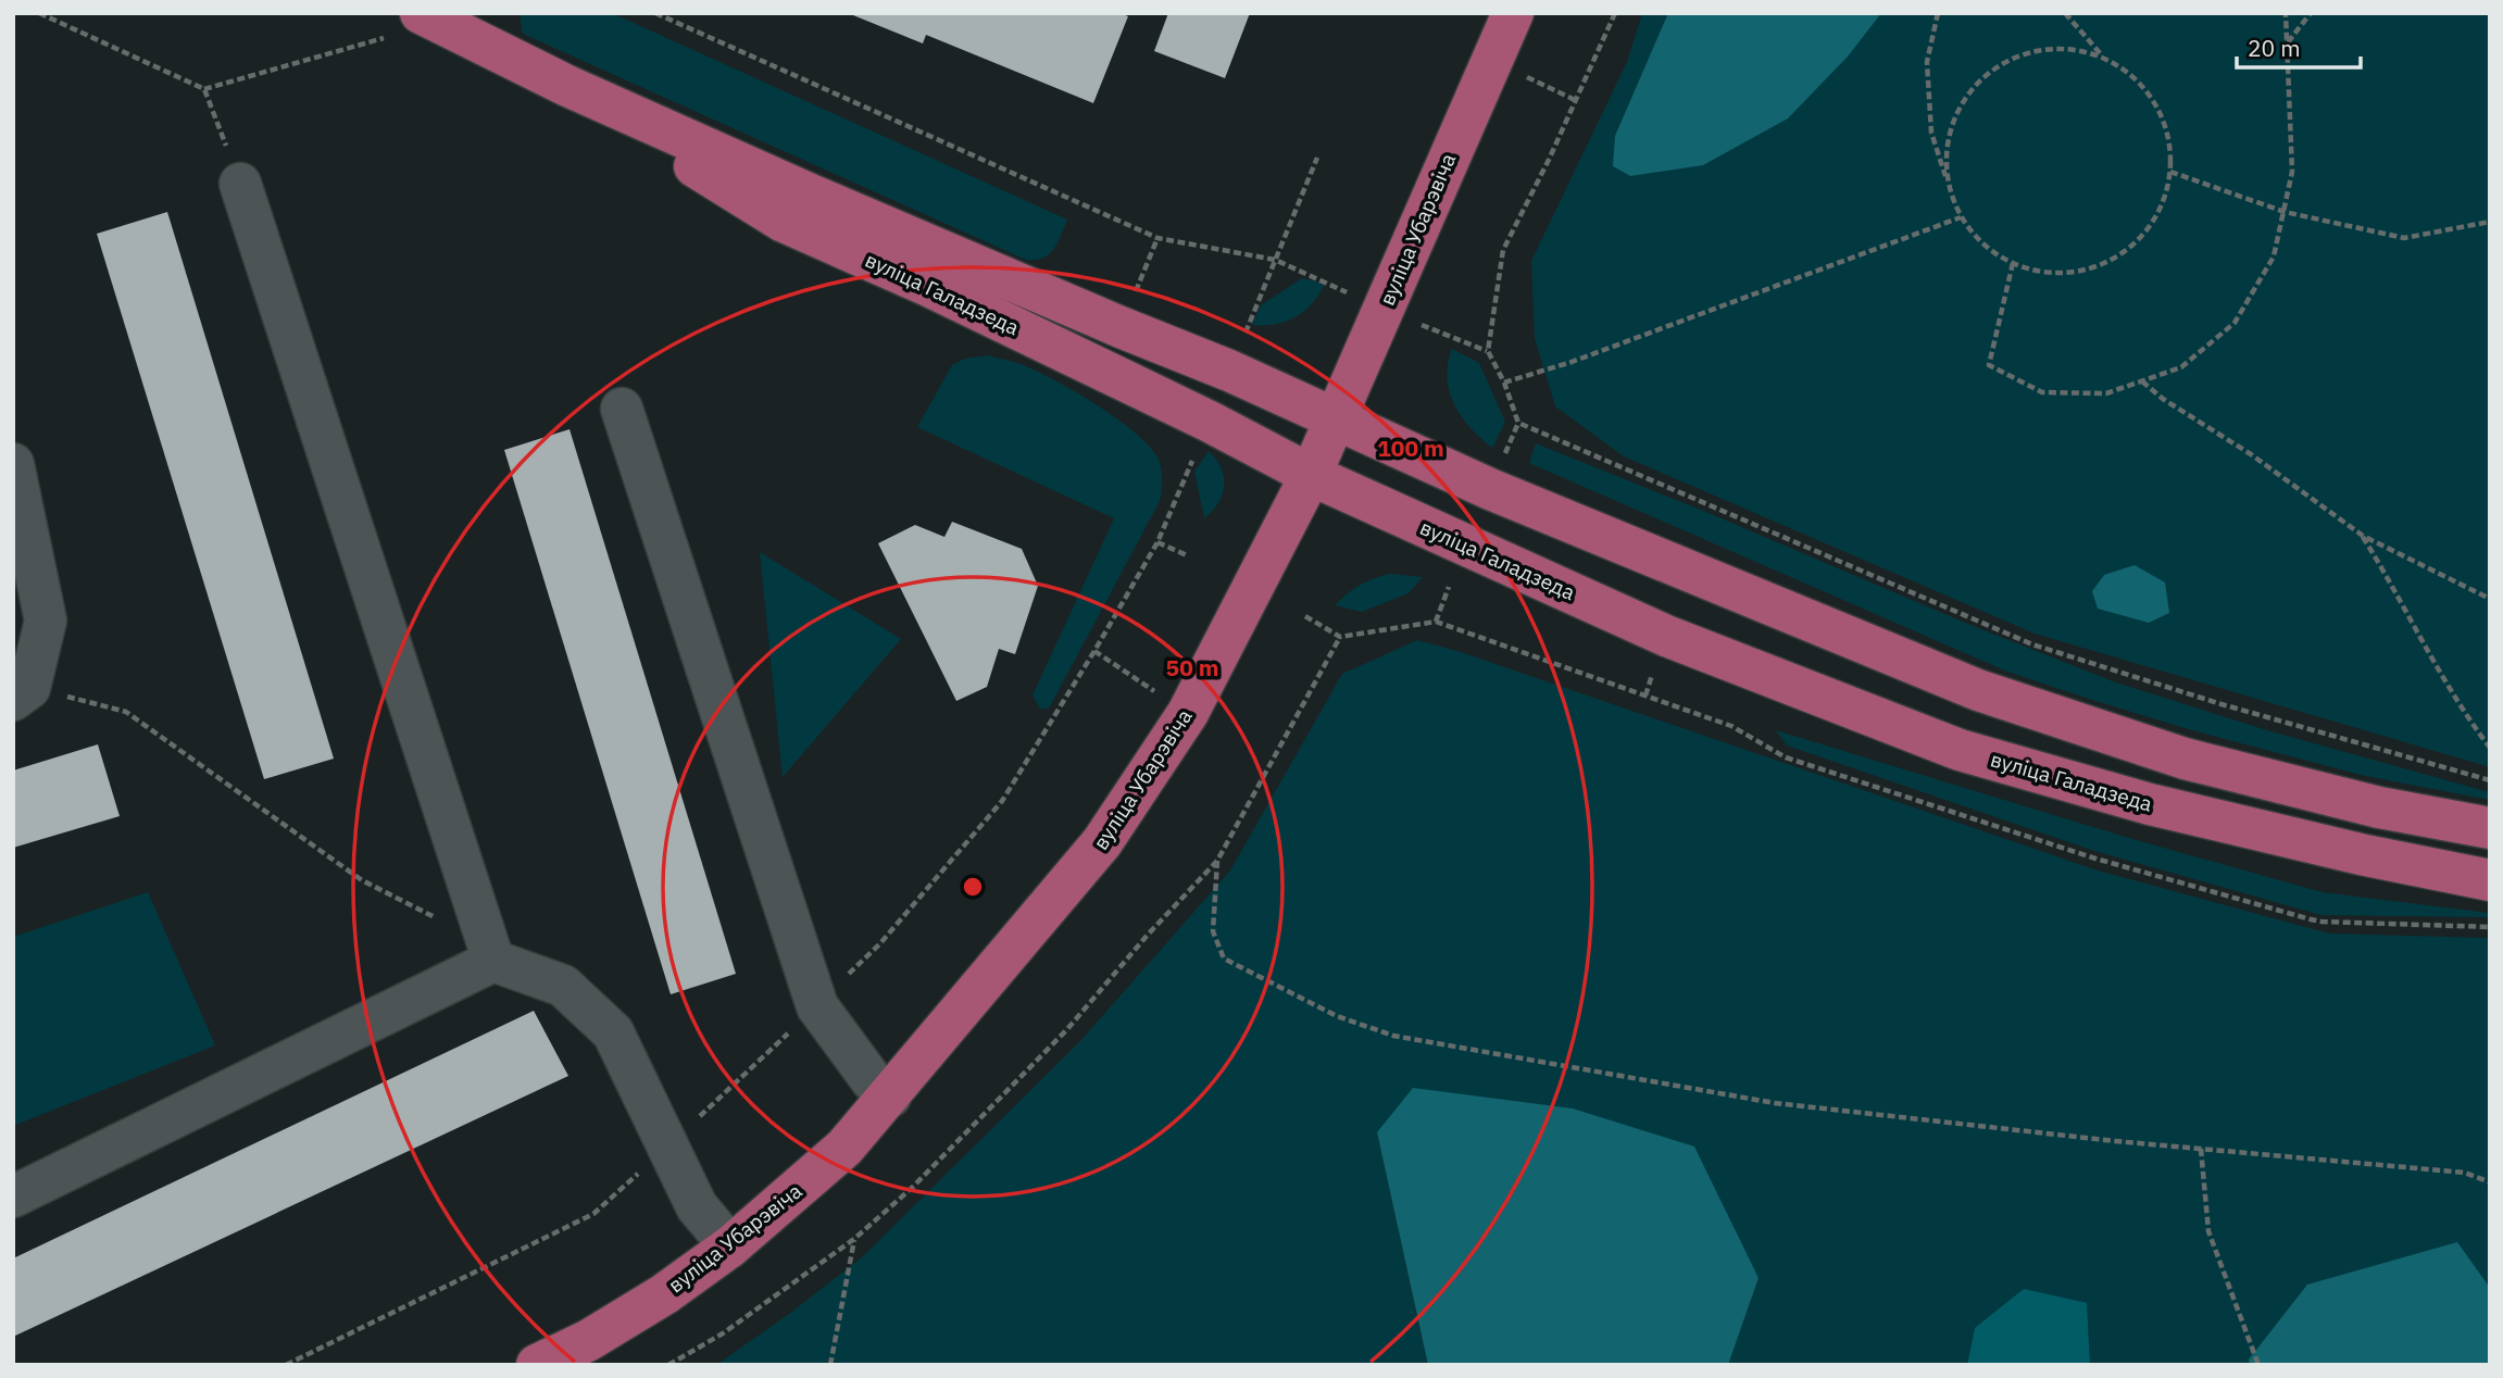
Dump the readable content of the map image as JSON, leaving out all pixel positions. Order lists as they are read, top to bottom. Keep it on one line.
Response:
{"streets":{"main road":["вуліца Убарэвіча","вуліца Галадзеда"]},"crossings":[["вуліца Убарэвіча","вуліца Галадзеда"]],"scale_bar":"20 m","rings":["100 m","50 m"]}
